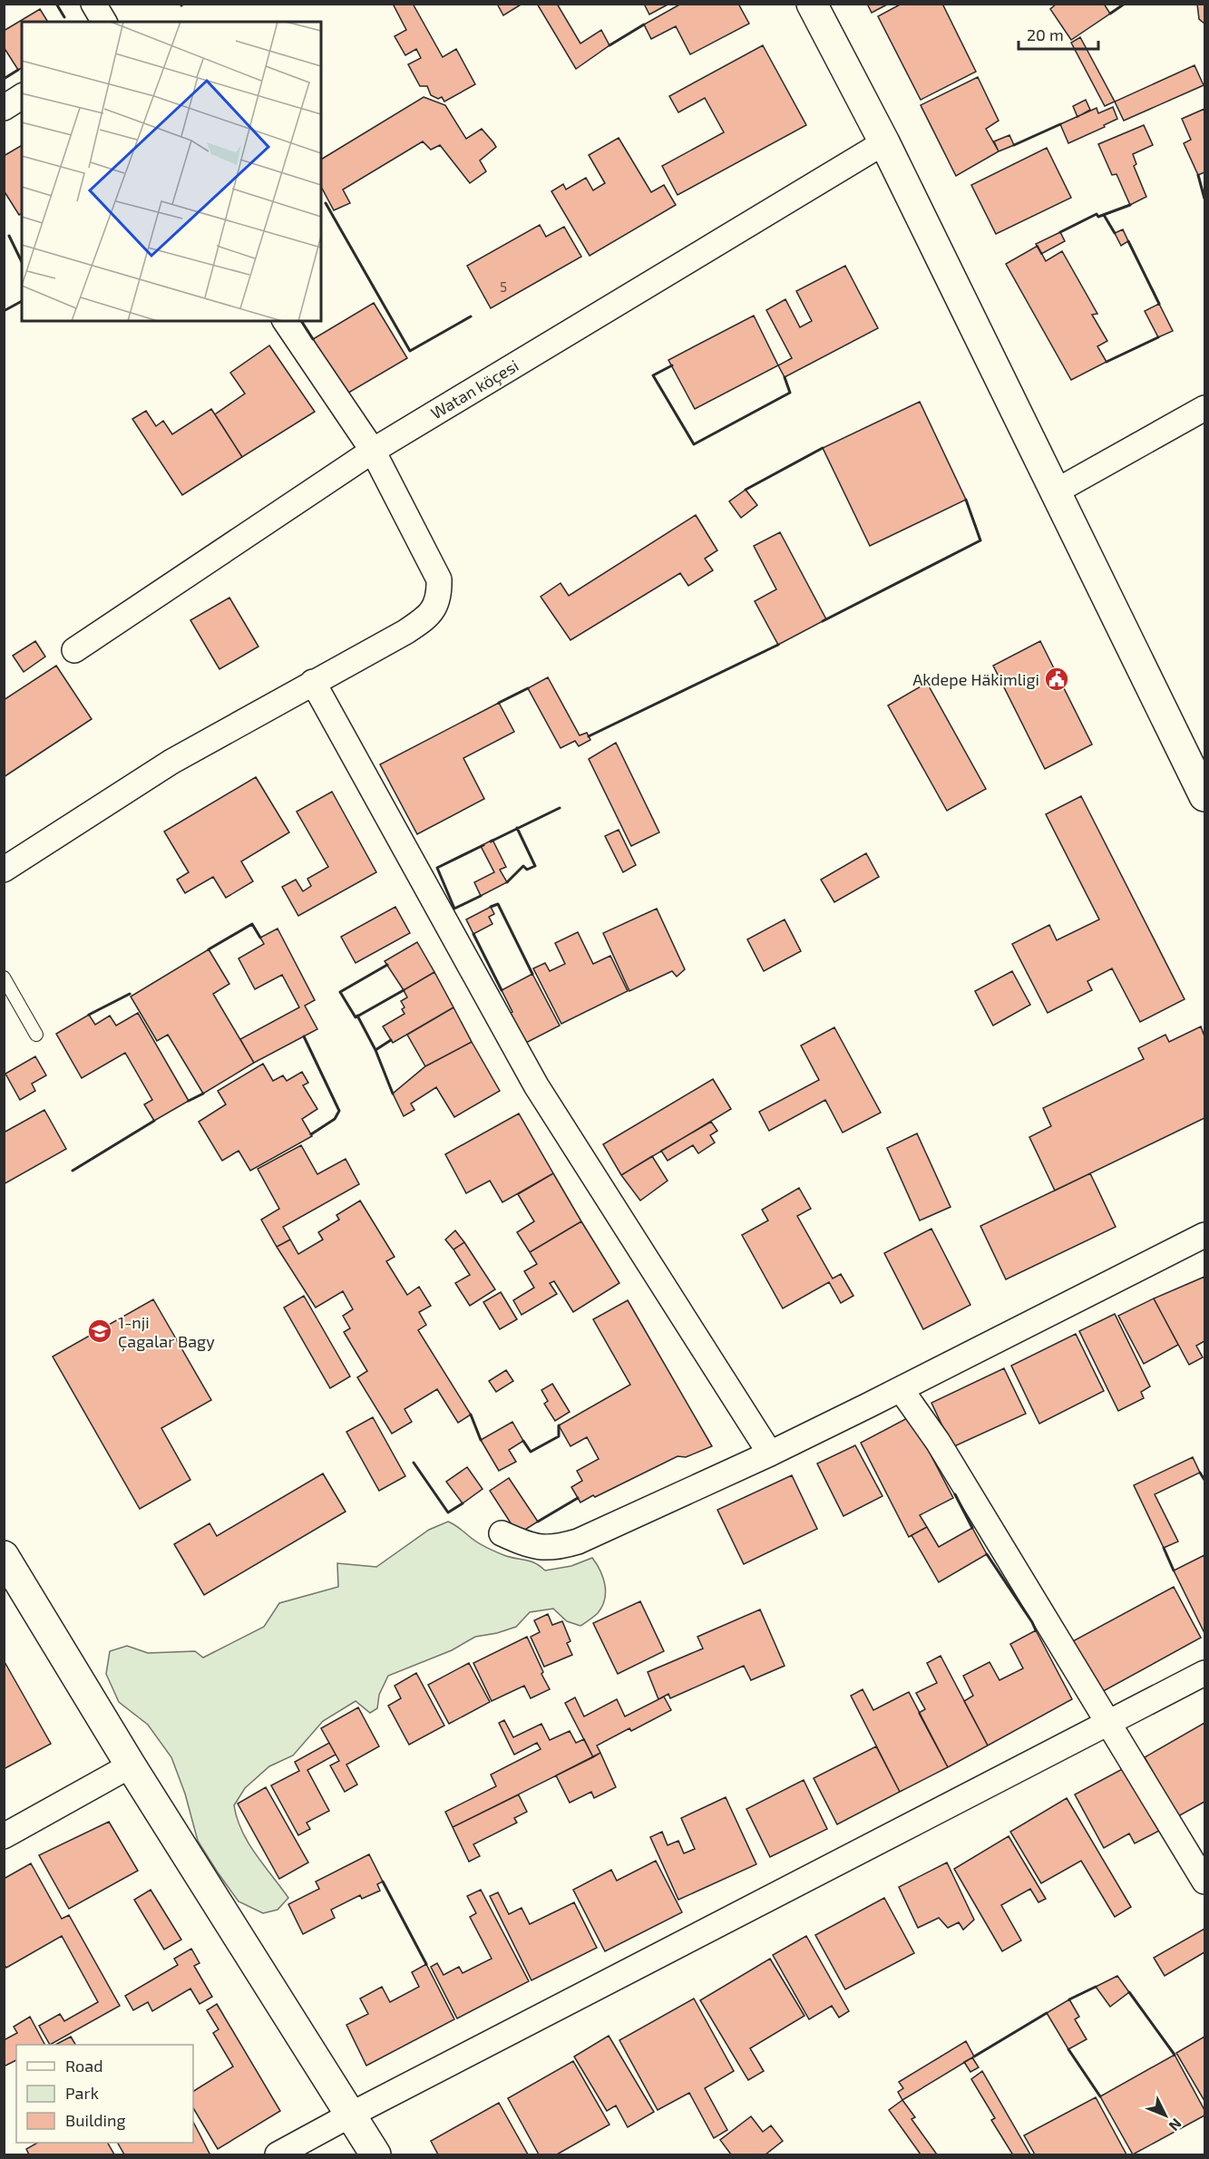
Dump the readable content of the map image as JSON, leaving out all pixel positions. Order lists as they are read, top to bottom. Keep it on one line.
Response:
{"streets":{"street":["Watan köçesi"]},"places":{"public building":["Akdepe Häkimligi"],"school or university":["1-nji Çagalar Bagy"]},"house_numbers":["5"],"legend":["Road","Park","Building"],"scale_bar":"20 m","north":"bottom right"}
